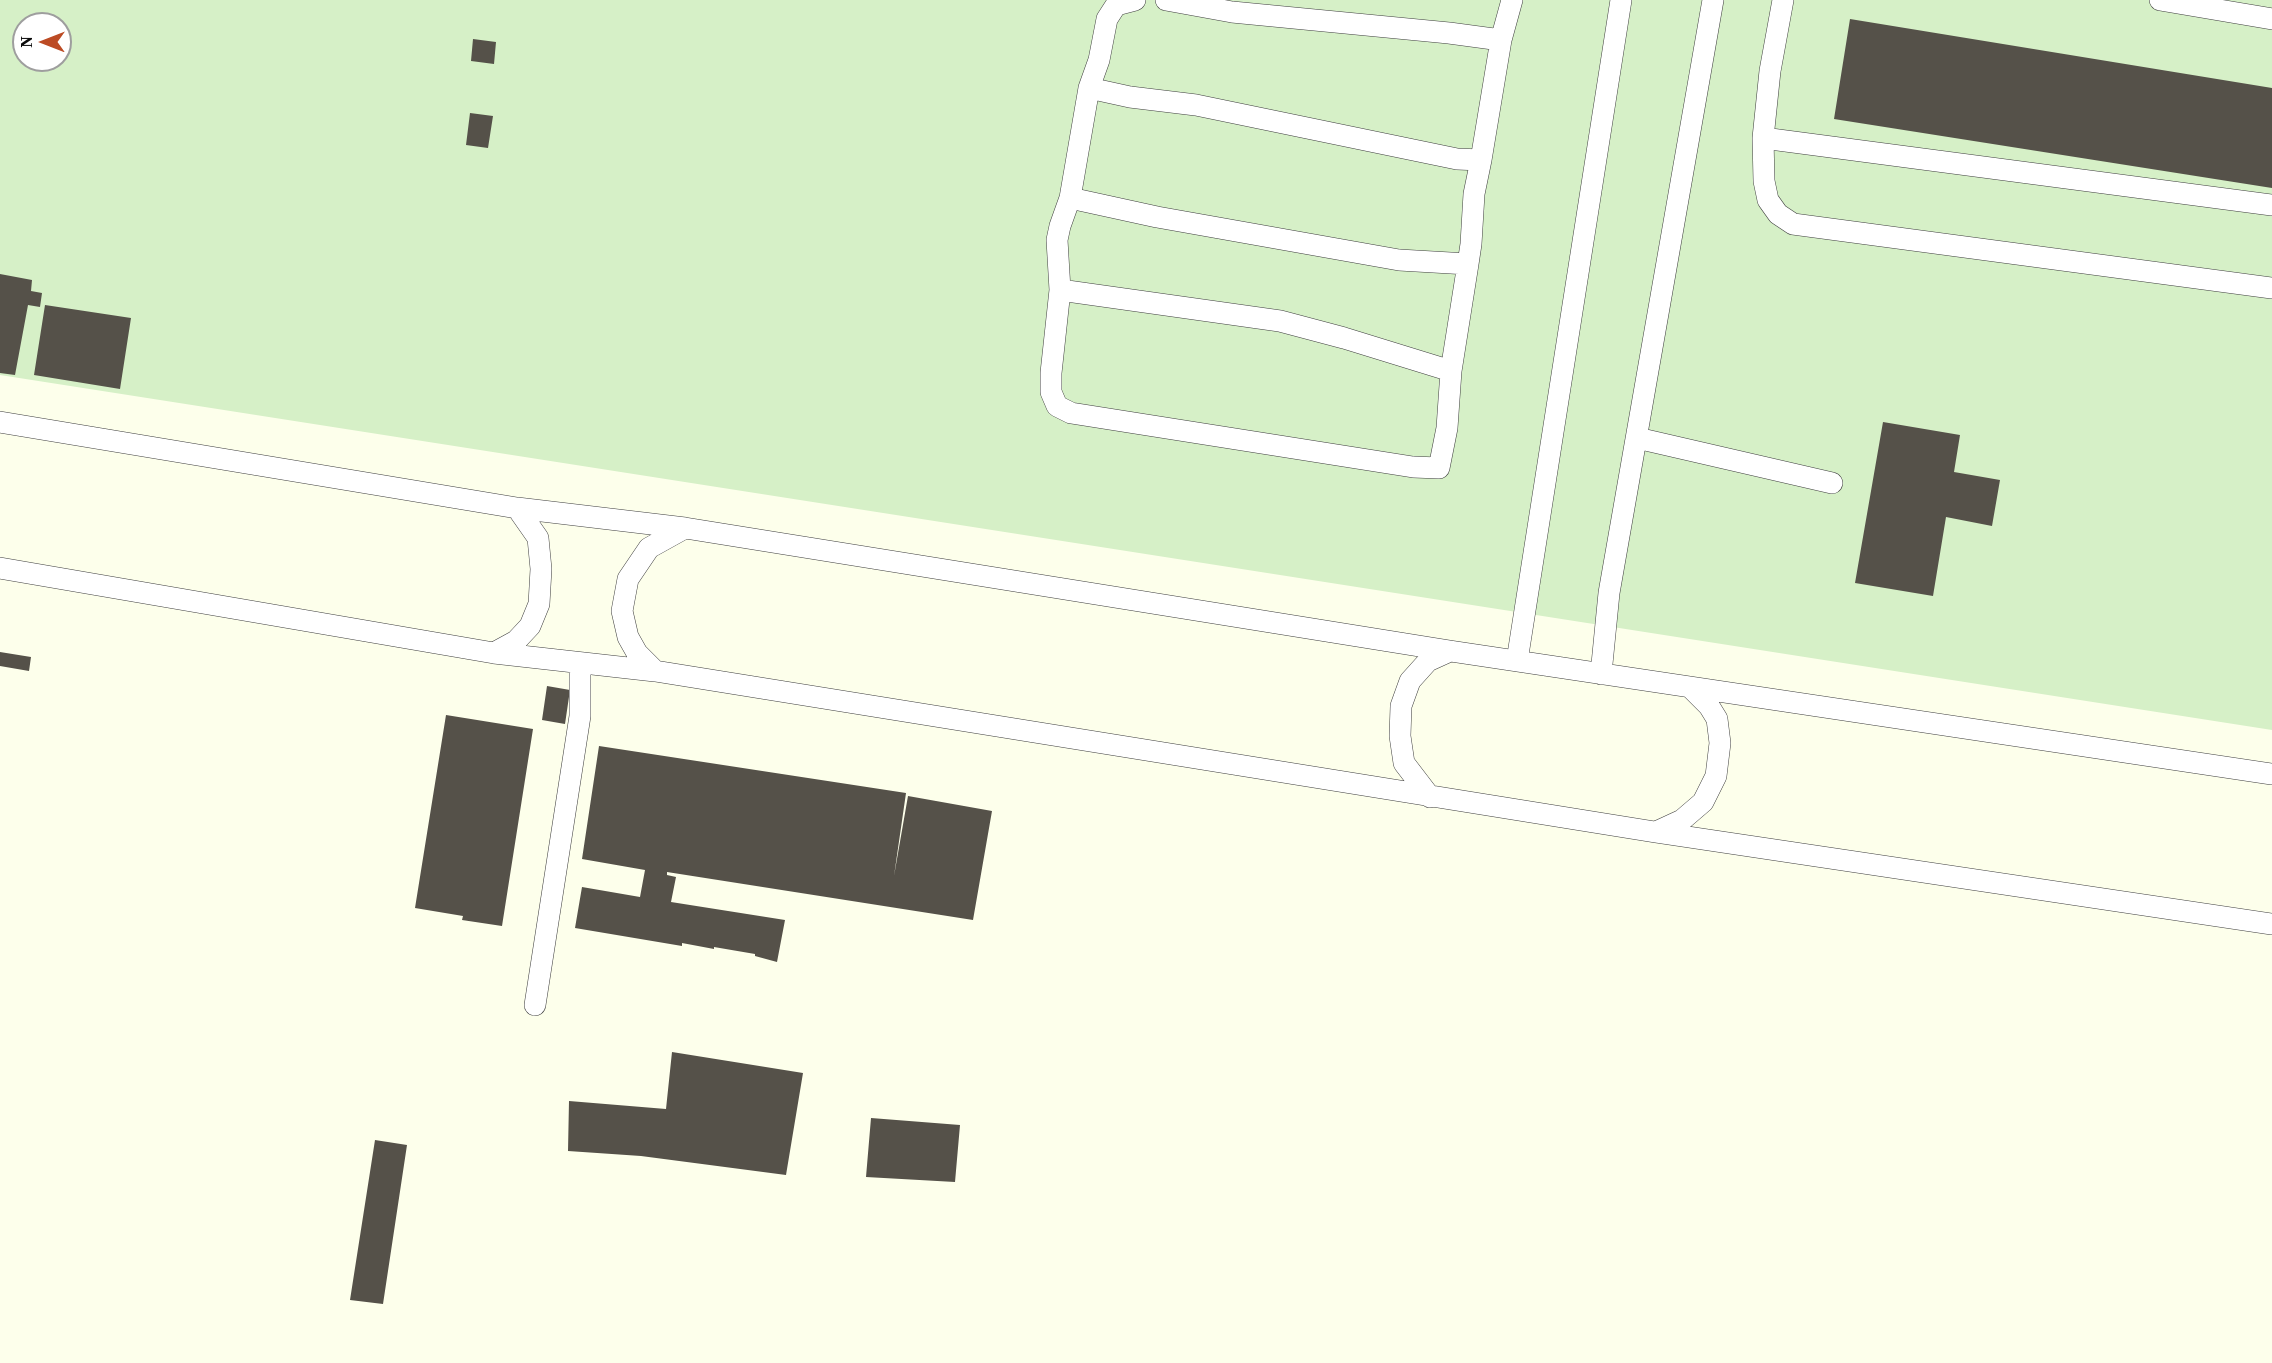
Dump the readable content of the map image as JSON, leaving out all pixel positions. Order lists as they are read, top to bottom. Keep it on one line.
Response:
{"north":"left"}
